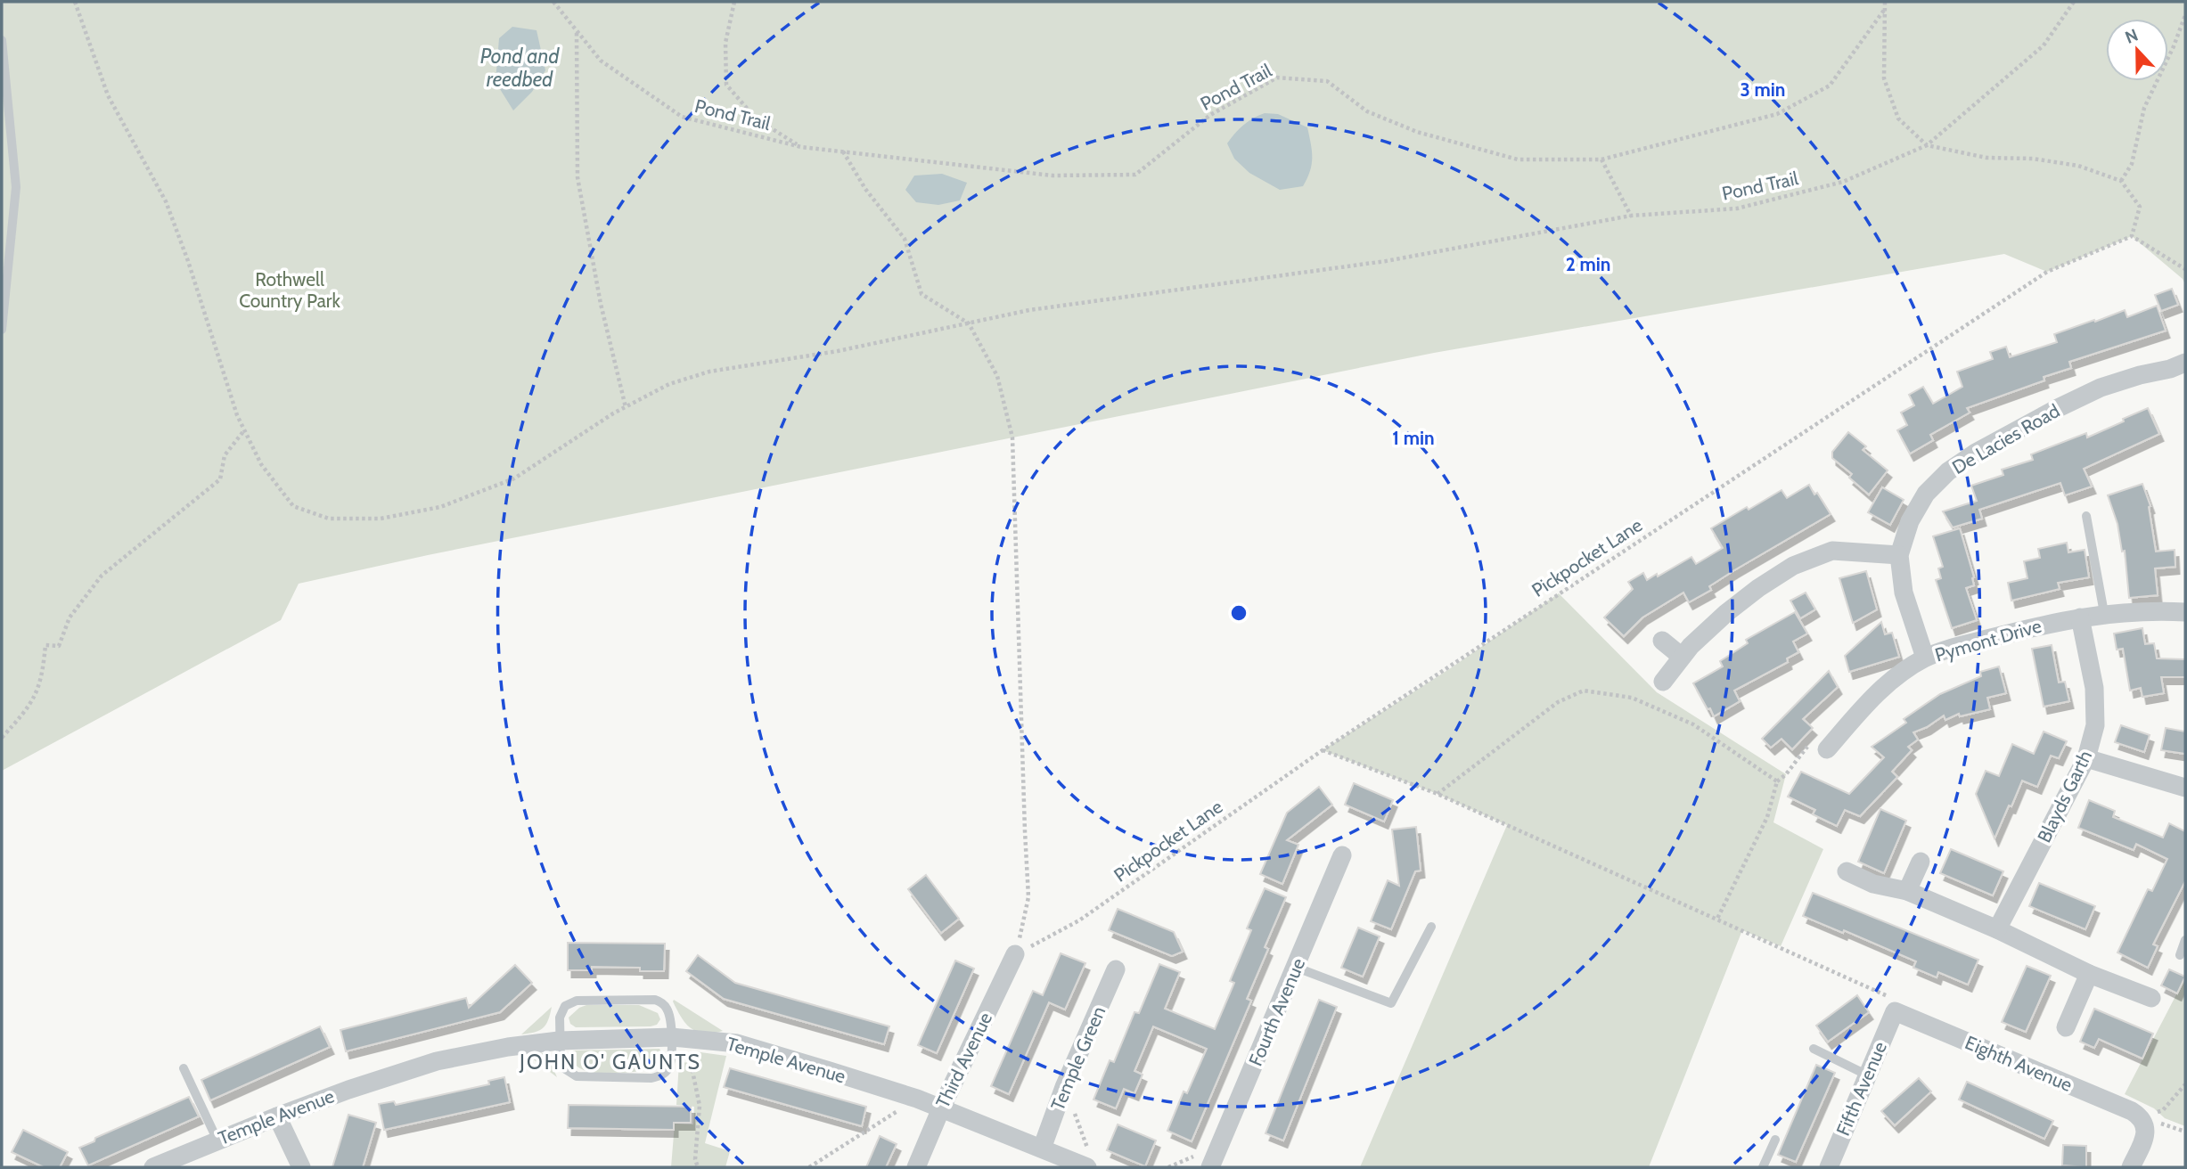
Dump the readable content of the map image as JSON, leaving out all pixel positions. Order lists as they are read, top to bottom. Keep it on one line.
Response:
{"streets":{"street":["De Lacies Road","Pymont Drive","Blayds Garth","Fourth Avenue","Temple Green","Temple Avenue","Third Avenue","Eighth Avenue","Fifth Avenue"],"path":["Pond Trail","Pickpocket Lane"]},"crossings":[["De Lacies Road","Pymont Drive"],["Pickpocket Lane","Third Avenue"],["Pymont Drive","Blayds Garth"],["Temple Green","Temple Avenue"],["Temple Avenue","Third Avenue"],["Eighth Avenue","Fifth Avenue"]],"districts":["JOHN O' GAUNTS"],"water":["Pond and reedbed"],"parks":["Rothwell Country Park"],"north":"top","rings":["3 min","2 min","1 min"]}
